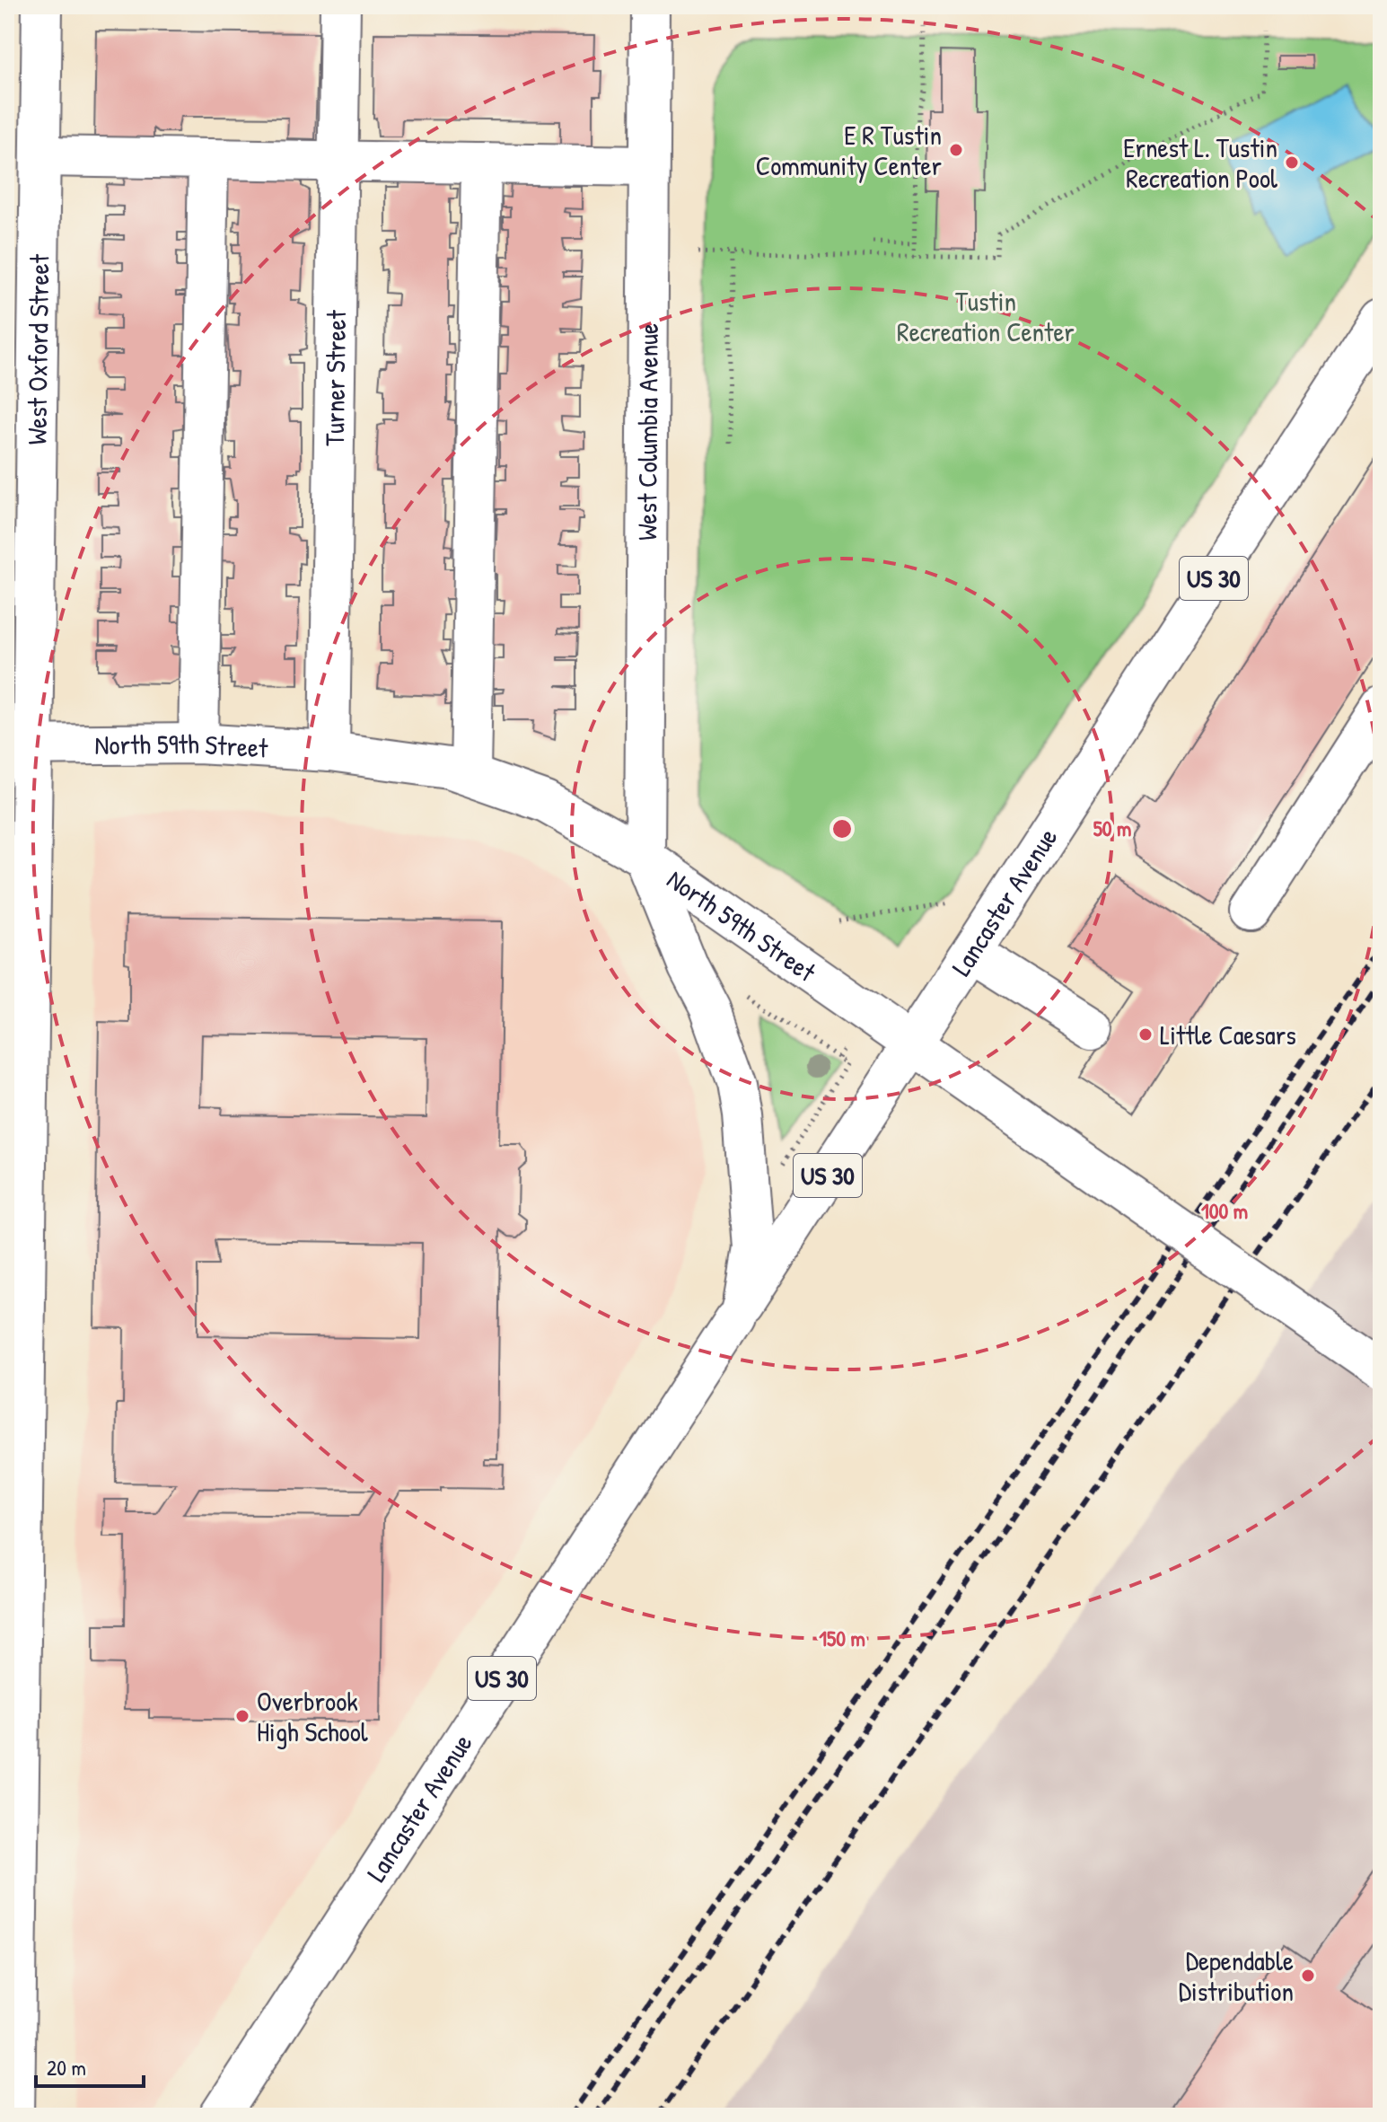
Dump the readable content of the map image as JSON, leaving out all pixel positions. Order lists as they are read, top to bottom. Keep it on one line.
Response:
{"streets":{"main road":["West Oxford Street","Turner Street","West Columbia Avenue","US 30","North 59th Street","Lancaster Avenue"]},"crossings":[["West Oxford Street","North 59th Street"],["Turner Street","North 59th Street"],["West Columbia Avenue","North 59th Street"],["North 59th Street","Lancaster Avenue"]],"parks":["Tustin Recreation Center"],"places":["E R Tustin Community Center","Ernest L. Tustin Recreation Pool","Little Caesars","Overbrook High School","Dependable Distribution"],"scale_bar":"20 m","rings":["50 m","100 m","150 m"]}
